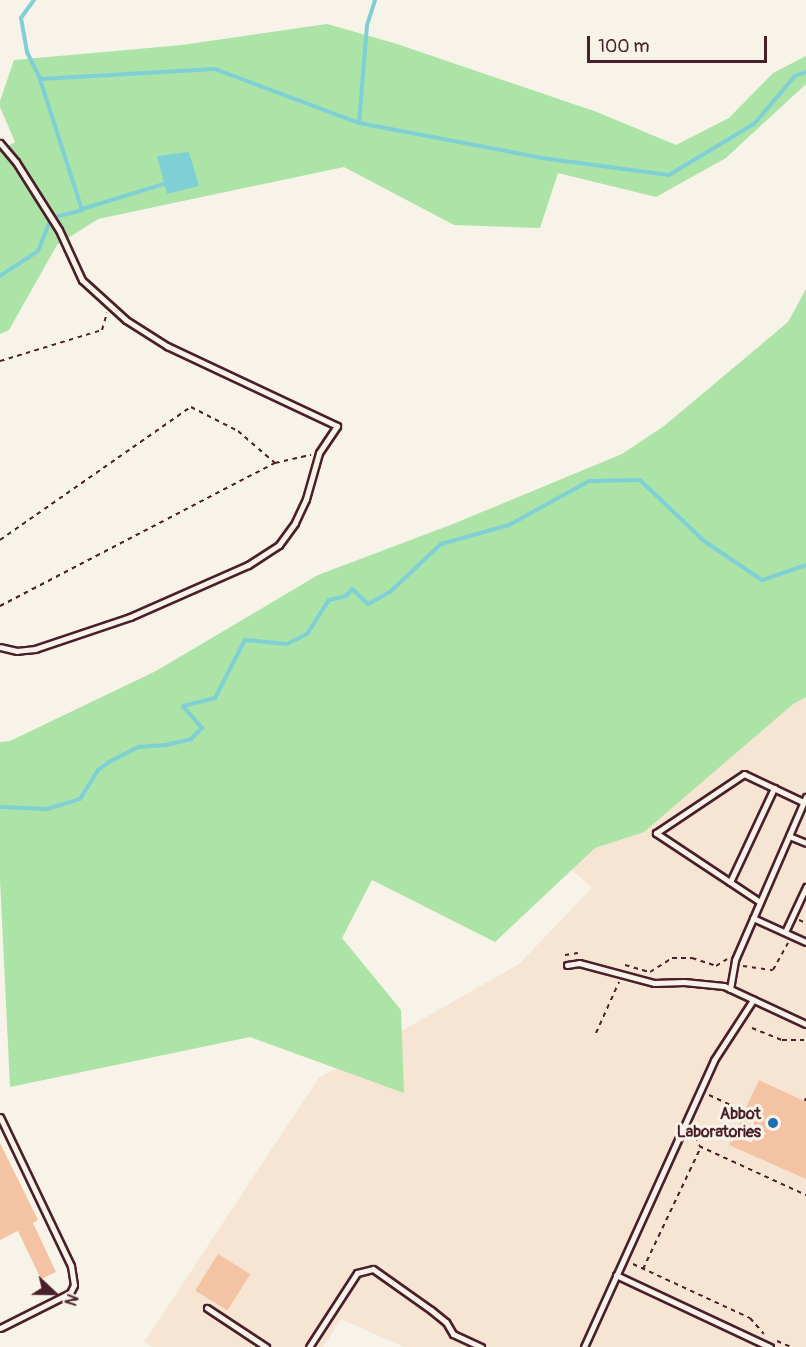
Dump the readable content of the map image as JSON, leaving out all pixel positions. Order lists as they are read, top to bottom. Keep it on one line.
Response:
{"places":["Abbot Laboratories"],"scale_bar":"100 m","north":"right"}
